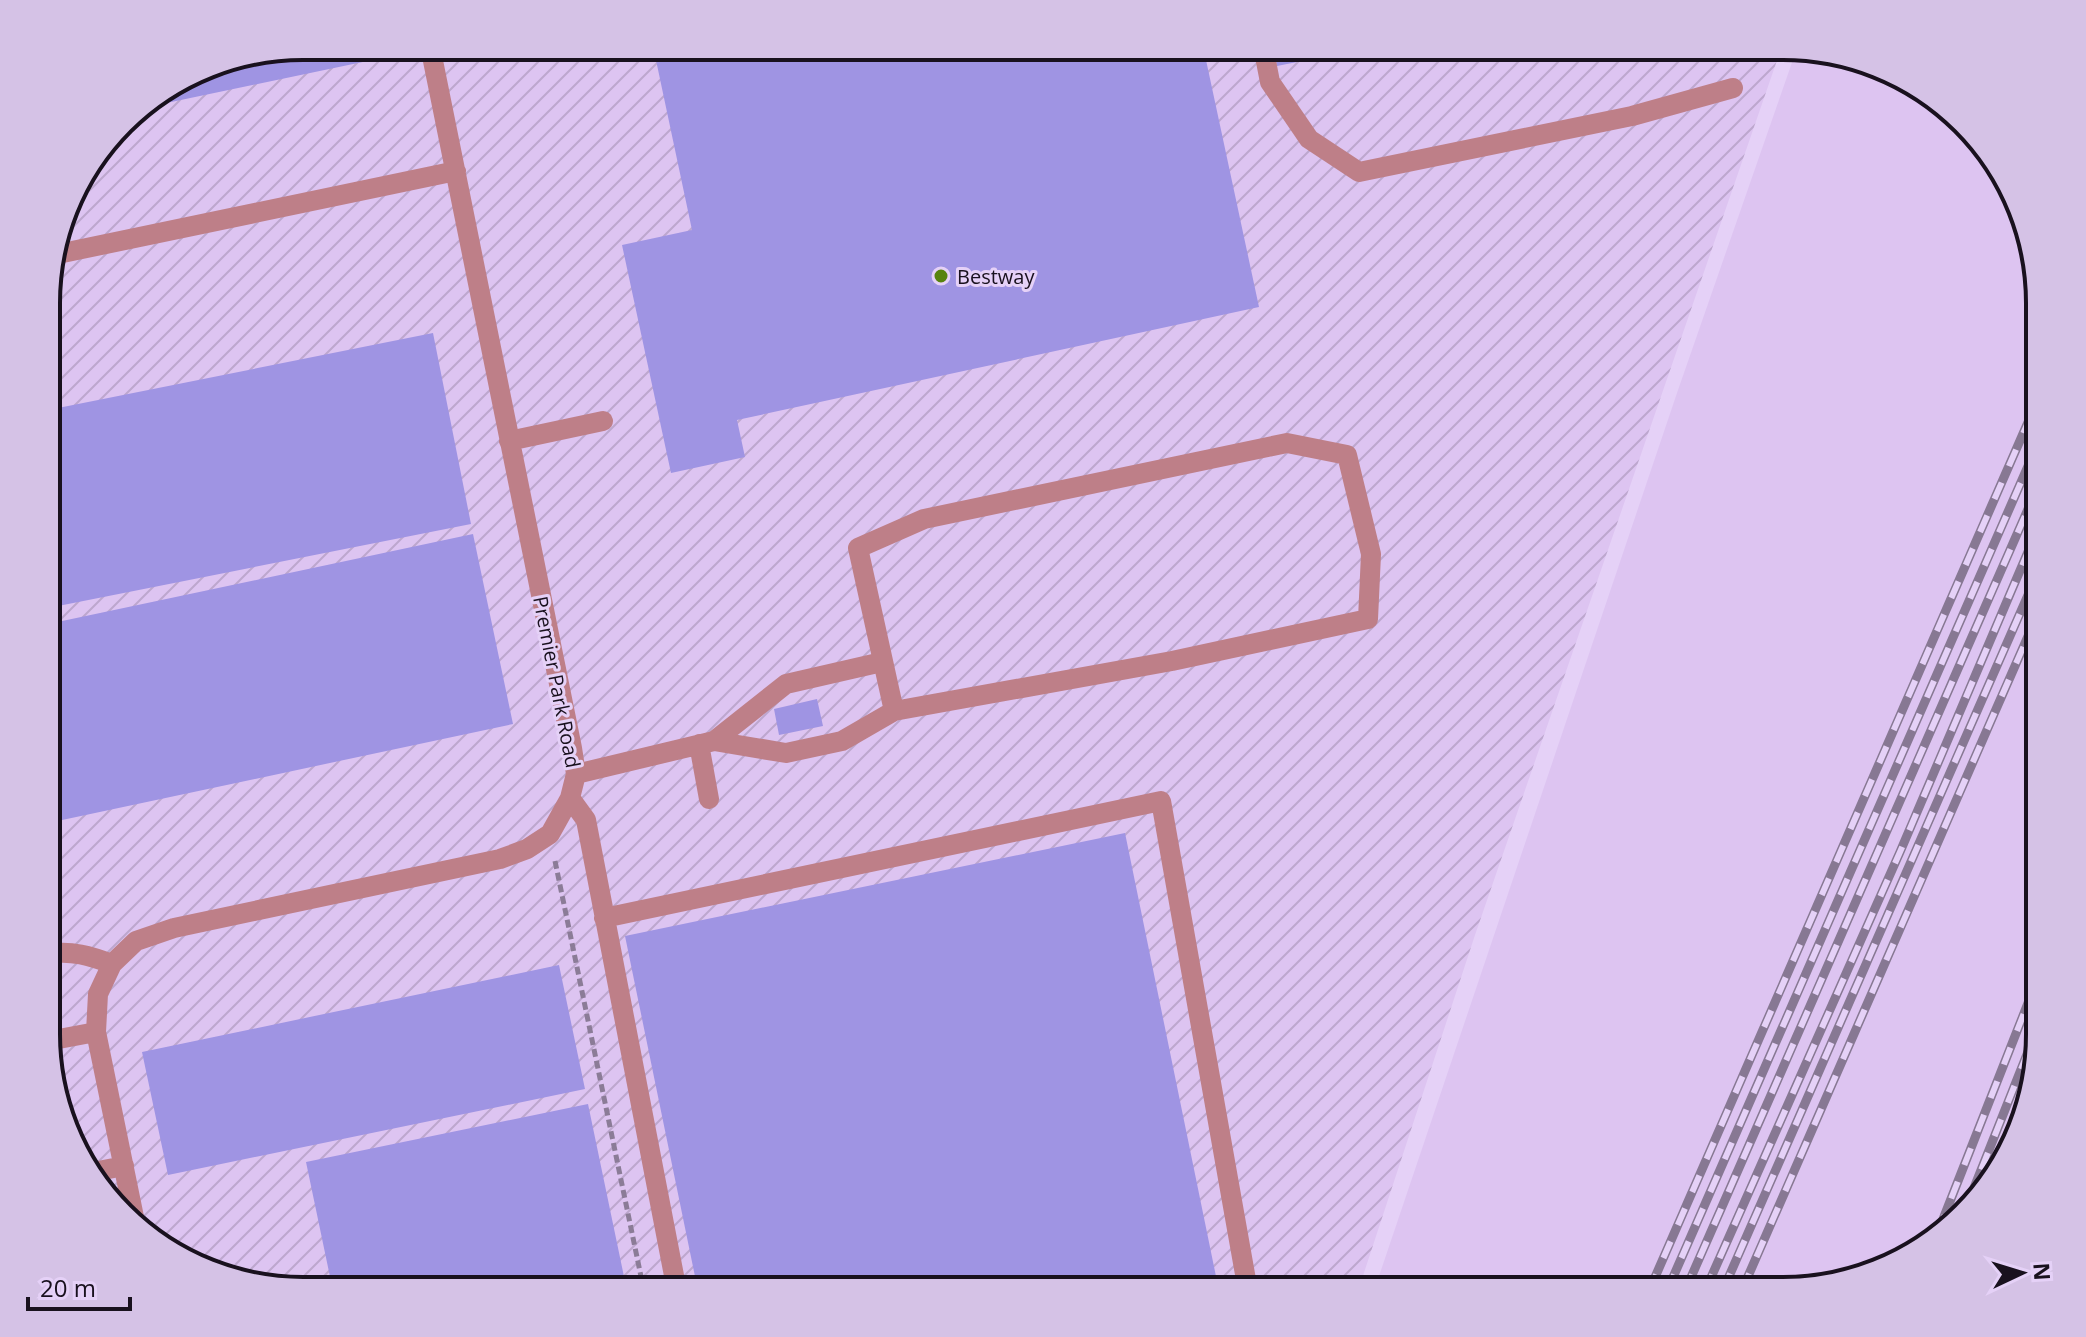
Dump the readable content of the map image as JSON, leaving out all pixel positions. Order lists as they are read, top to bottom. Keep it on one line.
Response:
{"streets":{"street":["Premier Park Road"]},"places":["Bestway"],"scale_bar":"20 m","north":"right"}
